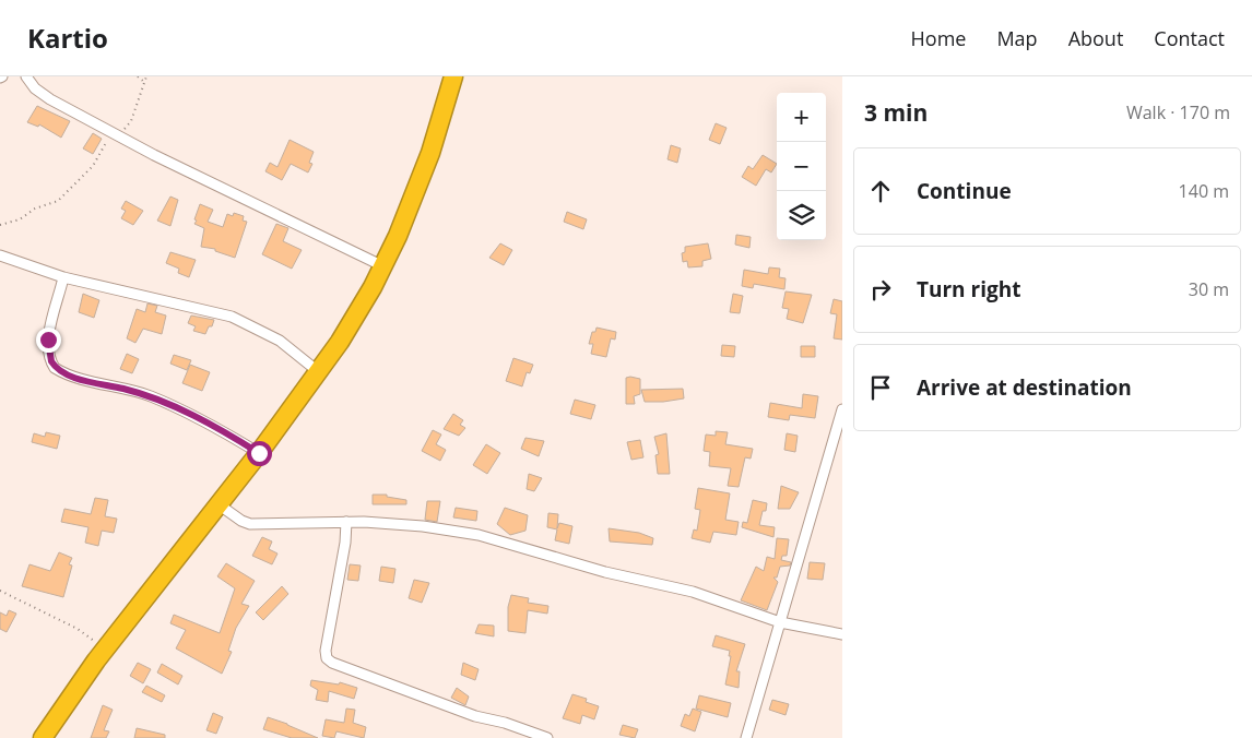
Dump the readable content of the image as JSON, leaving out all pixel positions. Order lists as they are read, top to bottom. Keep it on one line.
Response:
{"page":{"header":"Kartio","nav":["Home","Map","About","Contact"],"heading":["3 min","Walk · 170 m"],"map_buttons":["+","−"],"list":[["Continue","140 m"],["Turn right","30 m"],"Arrive at destination"]}}
